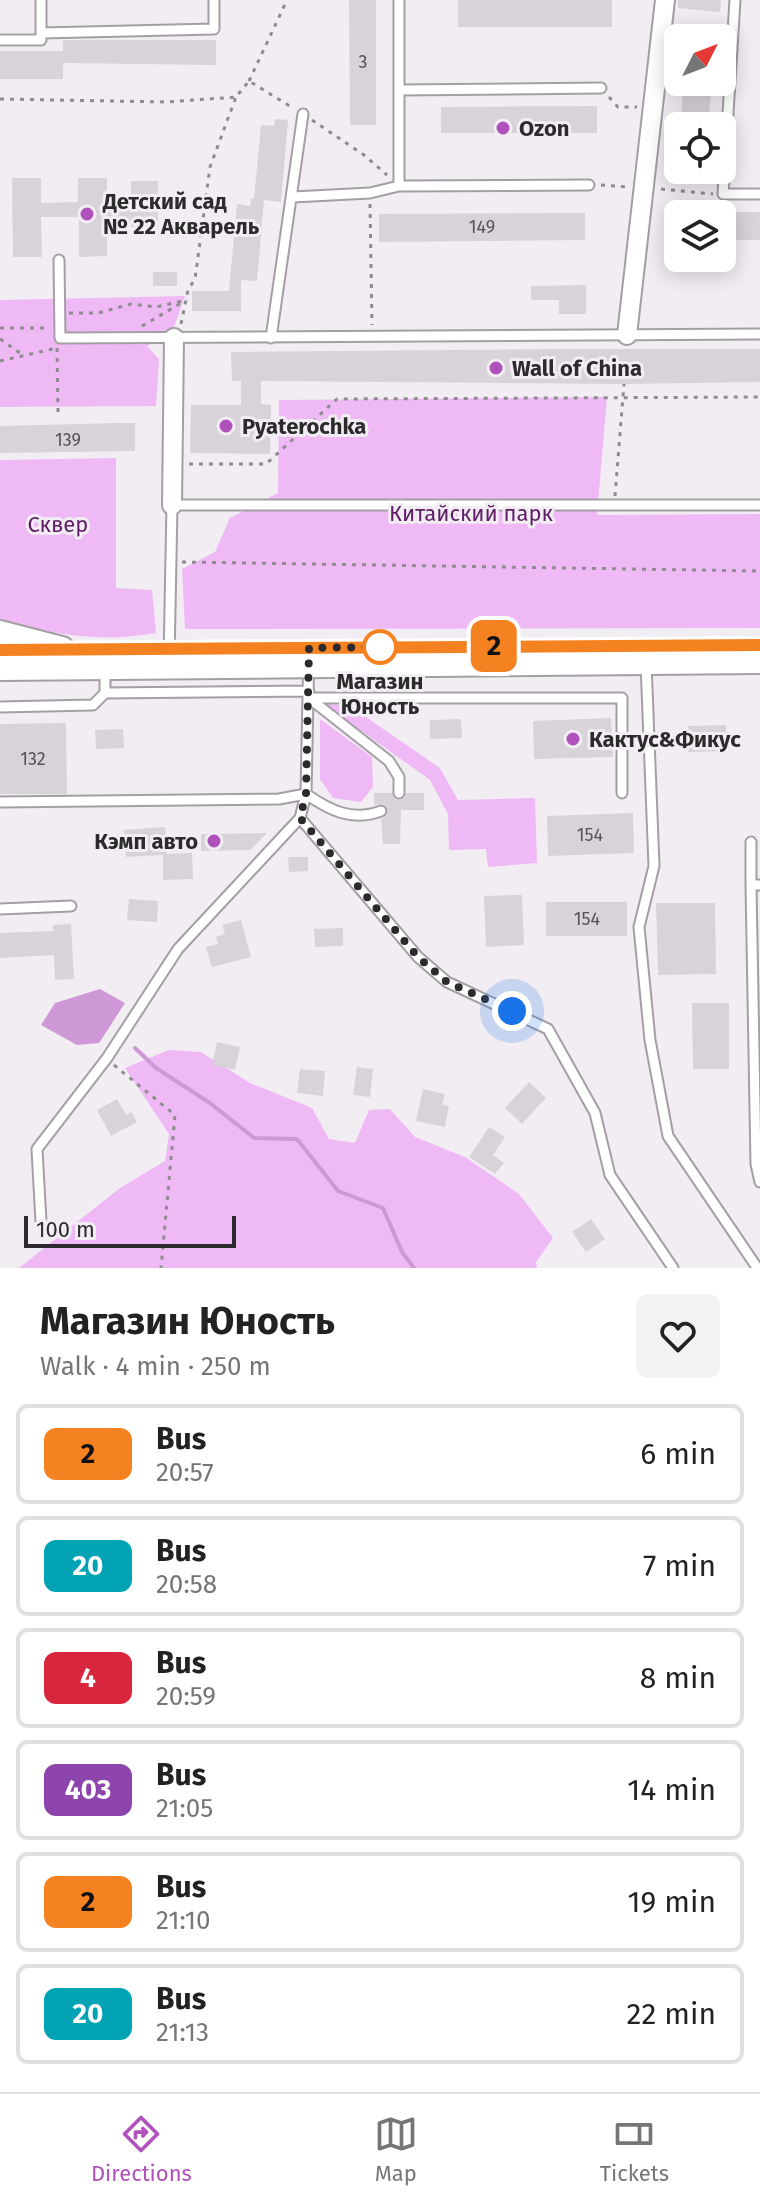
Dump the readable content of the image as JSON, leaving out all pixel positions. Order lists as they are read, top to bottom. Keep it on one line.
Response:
{"parks":["Китайский парк","Сквер"],"places":["Ozon","Детский сад № 22 Акварель","Wall of China","Pyaterochka","Магазин Юность","Кактус&Фикус","Кэмп авто"],"lines":["bus line 2"],"house_numbers":["3","149","139","132","154","154"],"scale_bar":"100 m","north":"top right","page":{"on_map":"2","scale":"100 m","heading":["Магазин Юность","Walk · 4 min · 250 m"],"list":[{"mark":"2","name":"Bus","note":"20:57","value":"6 min"},{"mark":"20","name":"Bus","note":"20:58","value":"7 min"},{"mark":"4","name":"Bus","note":"20:59","value":"8 min"},{"mark":"403","name":"Bus","note":"21:05","value":"14 min"},{"mark":"2","name":"Bus","note":"21:10","value":"19 min"},{"mark":"20","name":"Bus","note":"21:13","value":"22 min"}],"tabs":["Directions","Map","Tickets"]}}
